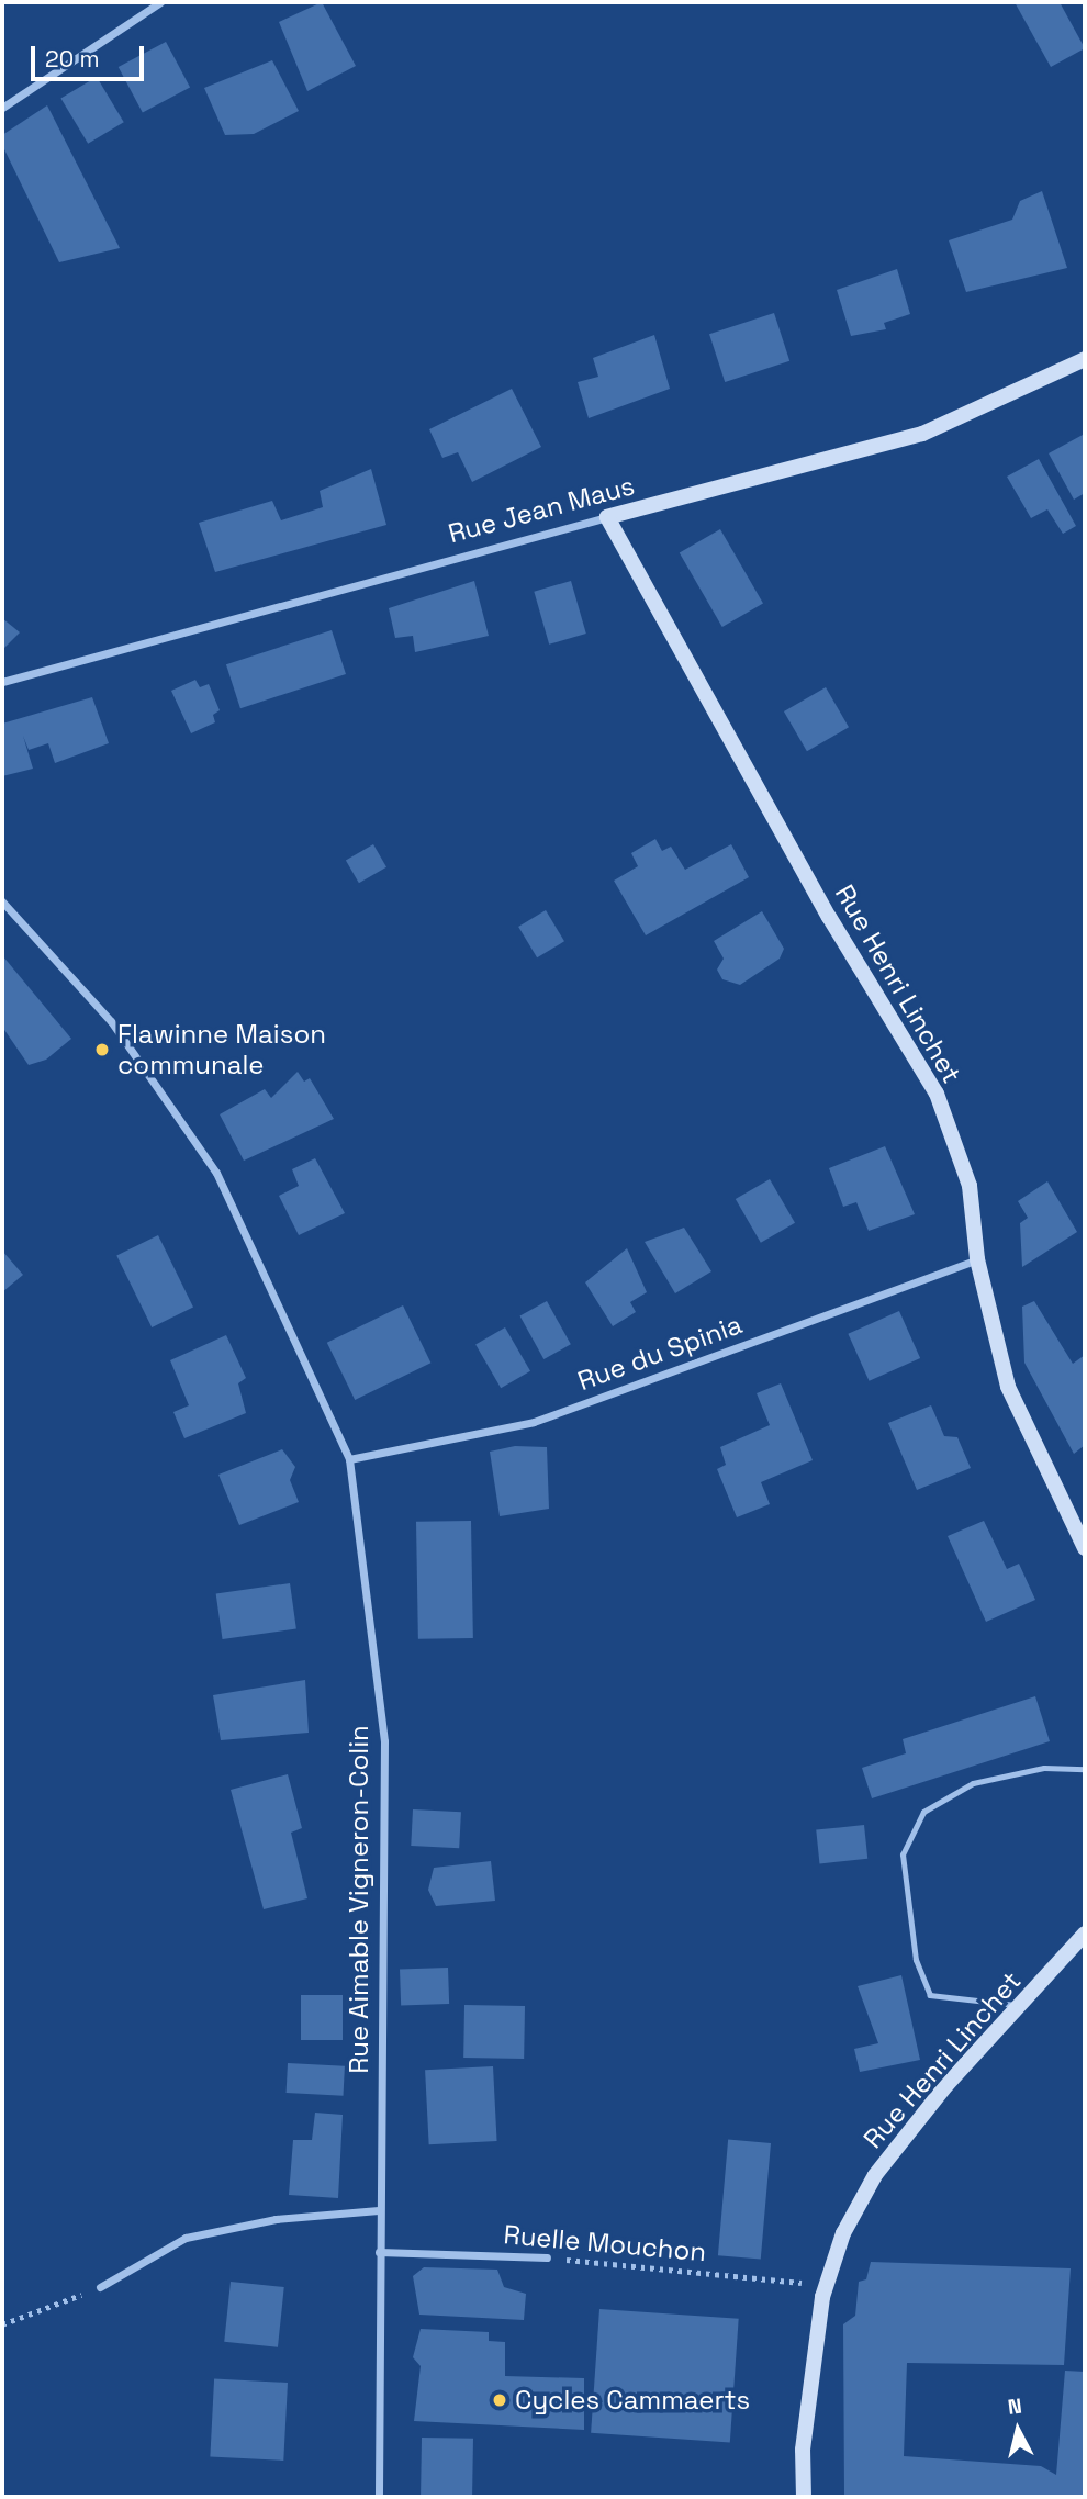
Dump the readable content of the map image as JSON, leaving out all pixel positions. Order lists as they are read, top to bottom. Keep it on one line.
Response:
{"streets":{"street":["Rue Jean Maus","Rue Henri Linchet","Rue du Spinia","Rue Aimable Vigneron-Colin","Ruelle Mouchon"]},"crossings":[["Rue Jean Maus","Rue Henri Linchet"],["Rue Henri Linchet","Rue du Spinia"],["Rue Henri Linchet","Ruelle Mouchon"],["Rue du Spinia","Rue Aimable Vigneron-Colin"],["Rue Aimable Vigneron-Colin","Ruelle Mouchon"]],"places":["Flawinne Maison communale","Cycles Cammaerts"],"scale_bar":"20 m","north":"top"}
